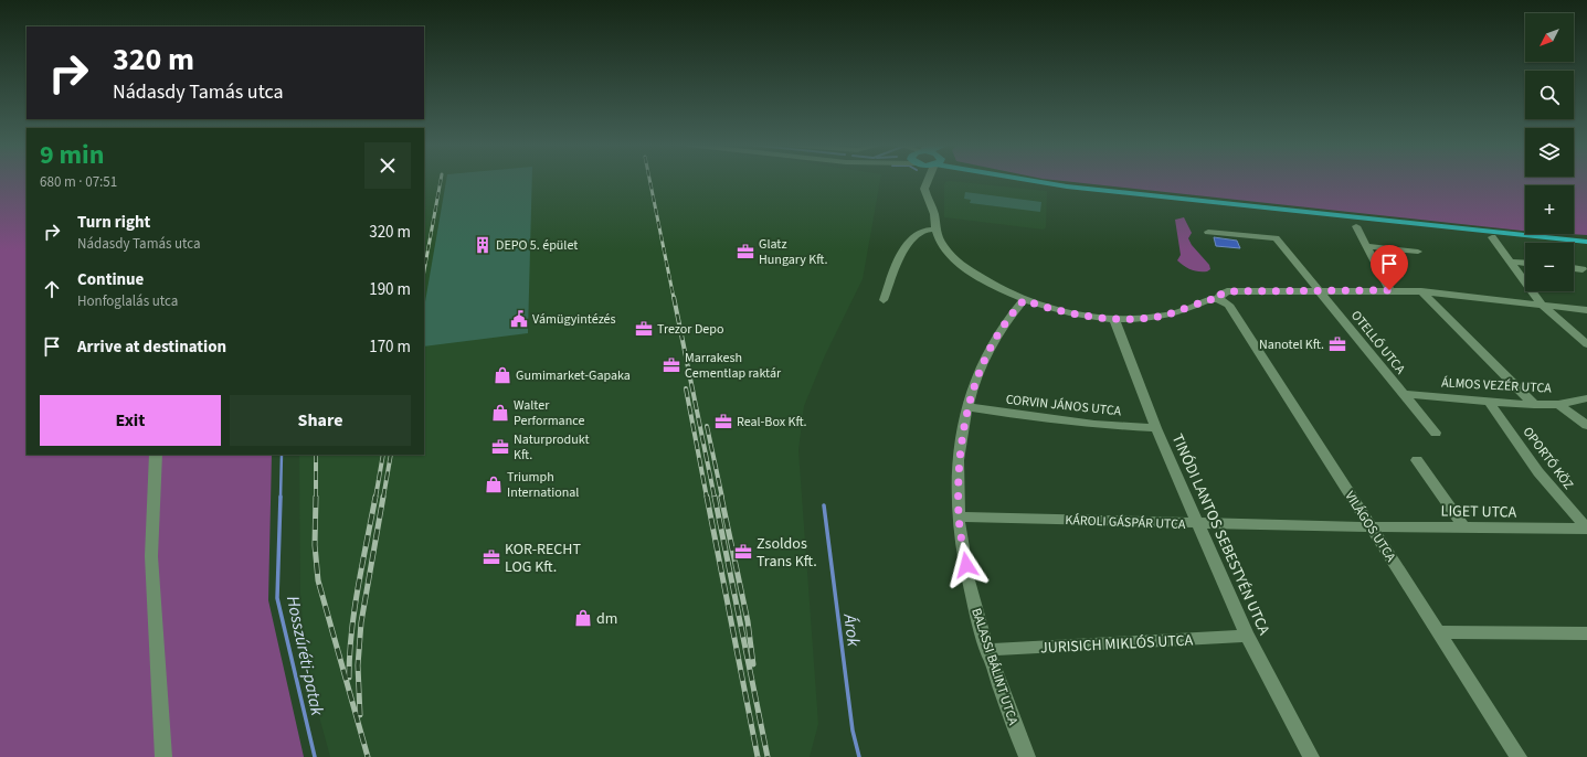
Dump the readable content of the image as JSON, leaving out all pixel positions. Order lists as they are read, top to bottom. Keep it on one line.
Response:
{"streets":{"street":["OTELLÓ UTCA","ÁLMOS VEZÉR UTCA","CORVIN JÁNOS UTCA","OPORTÓ KÖZ","LIGET UTCA","KÁROLI GÁSPÁR UTCA","VILÁGOS UTCA","TINÓDI LANTOS SEBESTYÉN UTCA","JURISICH MIKLÓS UTCA","BALASSI BÁLINT UTCA"]},"crossings":[["OTELLÓ UTCA","ÁLMOS VEZÉR UTCA"],["ÁLMOS VEZÉR UTCA","OPORTÓ KÖZ"],["CORVIN JÁNOS UTCA","TINÓDI LANTOS SEBESTYÉN UTCA"],["CORVIN JÁNOS UTCA","BALASSI BÁLINT UTCA"],["OPORTÓ KÖZ","LIGET UTCA"],["LIGET UTCA","KÁROLI GÁSPÁR UTCA"],["LIGET UTCA","VILÁGOS UTCA"],["KÁROLI GÁSPÁR UTCA","VILÁGOS UTCA"],["KÁROLI GÁSPÁR UTCA","TINÓDI LANTOS SEBESTYÉN UTCA"],["KÁROLI GÁSPÁR UTCA","BALASSI BÁLINT UTCA"],["TINÓDI LANTOS SEBESTYÉN UTCA","JURISICH MIKLÓS UTCA"],["JURISICH MIKLÓS UTCA","BALASSI BÁLINT UTCA"]],"water":["Árok","Hosszúréti-patak"],"places":{"building":["DEPO 5. épület"],"office":["Glatz Hungary Kft.","Trezor Depo","Nanotel Kft.","Marrakesh Cementlap raktár","Real-Box Kft.","Naturprodukt Kft.","Zsoldos Trans Kft.","KOR-RECHT LOG Kft."],"public building":["Vámügyintézés"],"shop":["Gumimarket-Gapaka","Walter Performance","Triumph International","dm"]},"north":"bottom left","page":{"map_buttons":["+","−"],"turn":["320 m","Nádasdy Tamás utca"],"heading":["9 min","680 m · 07:51"],"list":[{"name":"Turn right","note":"Nádasdy Tamás utca","value":"320 m"},{"name":"Continue","note":"Honfoglalás utca","value":"190 m"},{"name":"Arrive at destination","value":"170 m"}],"buttons":["Exit","Share"]}}
